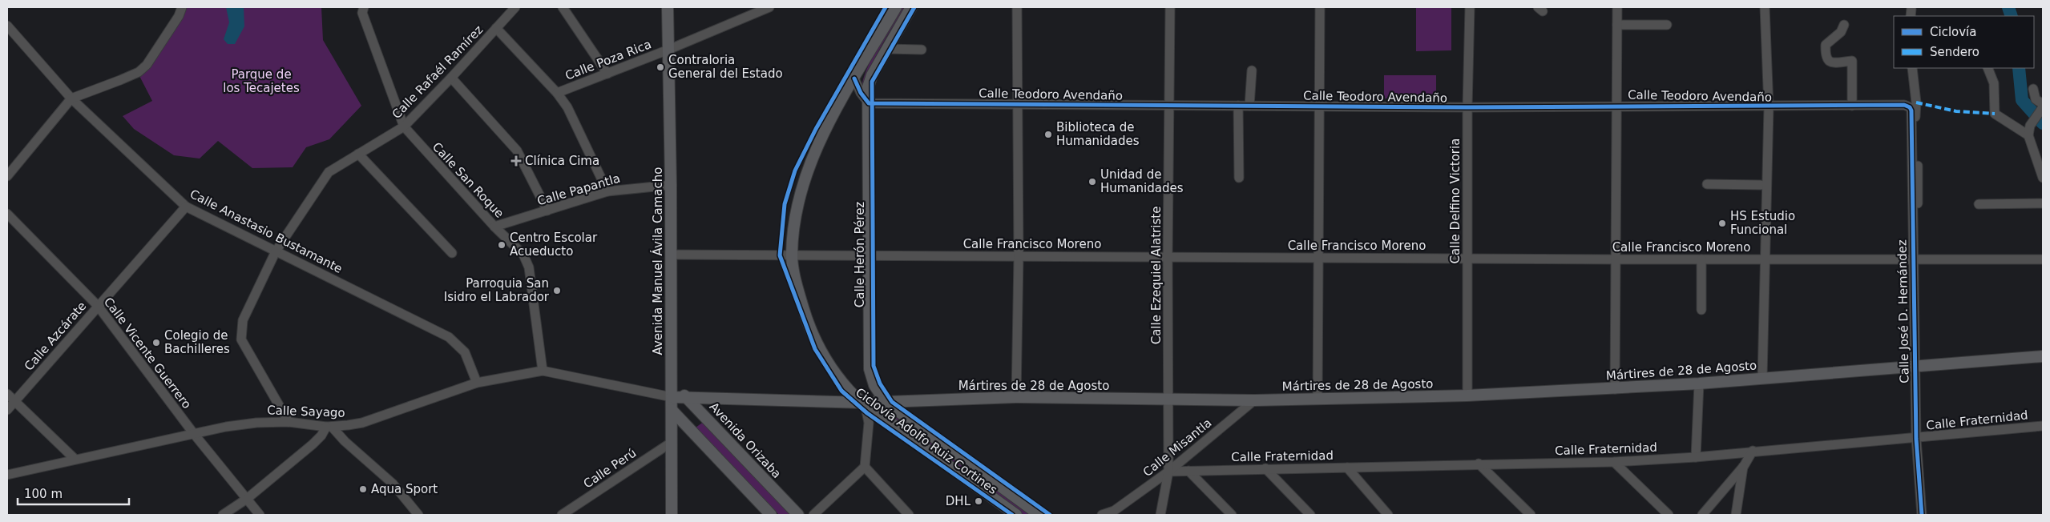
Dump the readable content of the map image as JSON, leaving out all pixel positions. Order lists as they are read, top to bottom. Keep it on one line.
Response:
{"streets":{"main road":["Calle Herón Pérez","Avenida Manuel Ávila Camacho","Mártires de 28 de Agosto","Avenida Orizaba"],"street":["Calle Poza Rica","Calle Rafaél Ramírez","Calle Teodoro Avendaño","Calle San Roque","Calle Papantla","Calle Delfino Victoria","Calle Anastasio Bustamante","Calle Francisco Moreno","Calle Ezequiel Alatriste","Calle José D. Hernández","Calle Azcárate","Calle Vicente Guerrero","Calle Sayago","Calle Fraternidad","Calle Misantla","Calle Perú"],"cycle path":["Ciclovía Adolfo Ruiz Cortines"]},"crossings":[["Calle Poza Rica","Avenida Manuel Ávila Camacho"],["Calle Rafaél Ramírez","Calle San Roque"],["Calle Rafaél Ramírez","Calle Anastasio Bustamante"],["Calle Rafaél Ramírez","Calle Sayago"],["Calle Teodoro Avendaño","Calle Delfino Victoria"],["Calle Teodoro Avendaño","Calle Herón Pérez"],["Calle Teodoro Avendaño","Calle Ezequiel Alatriste"],["Calle Teodoro Avendaño","Calle José D. Hernández"],["Calle San Roque","Calle Papantla"],["Calle San Roque","Calle Sayago"],["Calle Papantla","Avenida Manuel Ávila Camacho"],["Calle Delfino Victoria","Calle Francisco Moreno"],["Calle Delfino Victoria","Mártires de 28 de Agosto"],["Calle Anastasio Bustamante","Calle Azcárate"],["Calle Anastasio Bustamante","Calle Sayago"],["Calle Francisco Moreno","Calle Herón Pérez"],["Calle Francisco Moreno","Avenida Manuel Ávila Camacho"],["Calle Francisco Moreno","Calle Ezequiel Alatriste"],["Calle Francisco Moreno","Calle José D. Hernández"],["Calle Herón Pérez","Mártires de 28 de Agosto"],["Avenida Manuel Ávila Camacho","Mártires de 28 de Agosto"],["Avenida Manuel Ávila Camacho","Calle Sayago"],["Avenida Manuel Ávila Camacho","Avenida Orizaba"],["Avenida Manuel Ávila Camacho","Calle Perú"],["Calle Ezequiel Alatriste","Mártires de 28 de Agosto"],["Calle Ezequiel Alatriste","Calle Fraternidad"],["Calle Ezequiel Alatriste","Calle Misantla"],["Calle José D. Hernández","Mártires de 28 de Agosto"],["Calle José D. Hernández","Calle Fraternidad"],["Calle Azcárate","Calle Vicente Guerrero"],["Calle Vicente Guerrero","Calle Sayago"],["Mártires de 28 de Agosto","Calle Sayago"],["Mártires de 28 de Agosto","Avenida Orizaba"],["Mártires de 28 de Agosto","Calle Misantla"],["Calle Fraternidad","Calle Misantla"]],"parks":["Parque de los Tecajetes"],"places":{"other":["Contraloria General del Estado","Biblioteca de Humanidades","Unidad de Humanidades","HS Estudio Funcional","Centro Escolar Acueducto","Parroquia San Isidro el Labrador","Colegio de Bachilleres","Aqua Sport","DHL"],"health":["Clínica Cima"]},"legend":["Ciclovía","Sendero"],"scale_bar":"100 m"}
